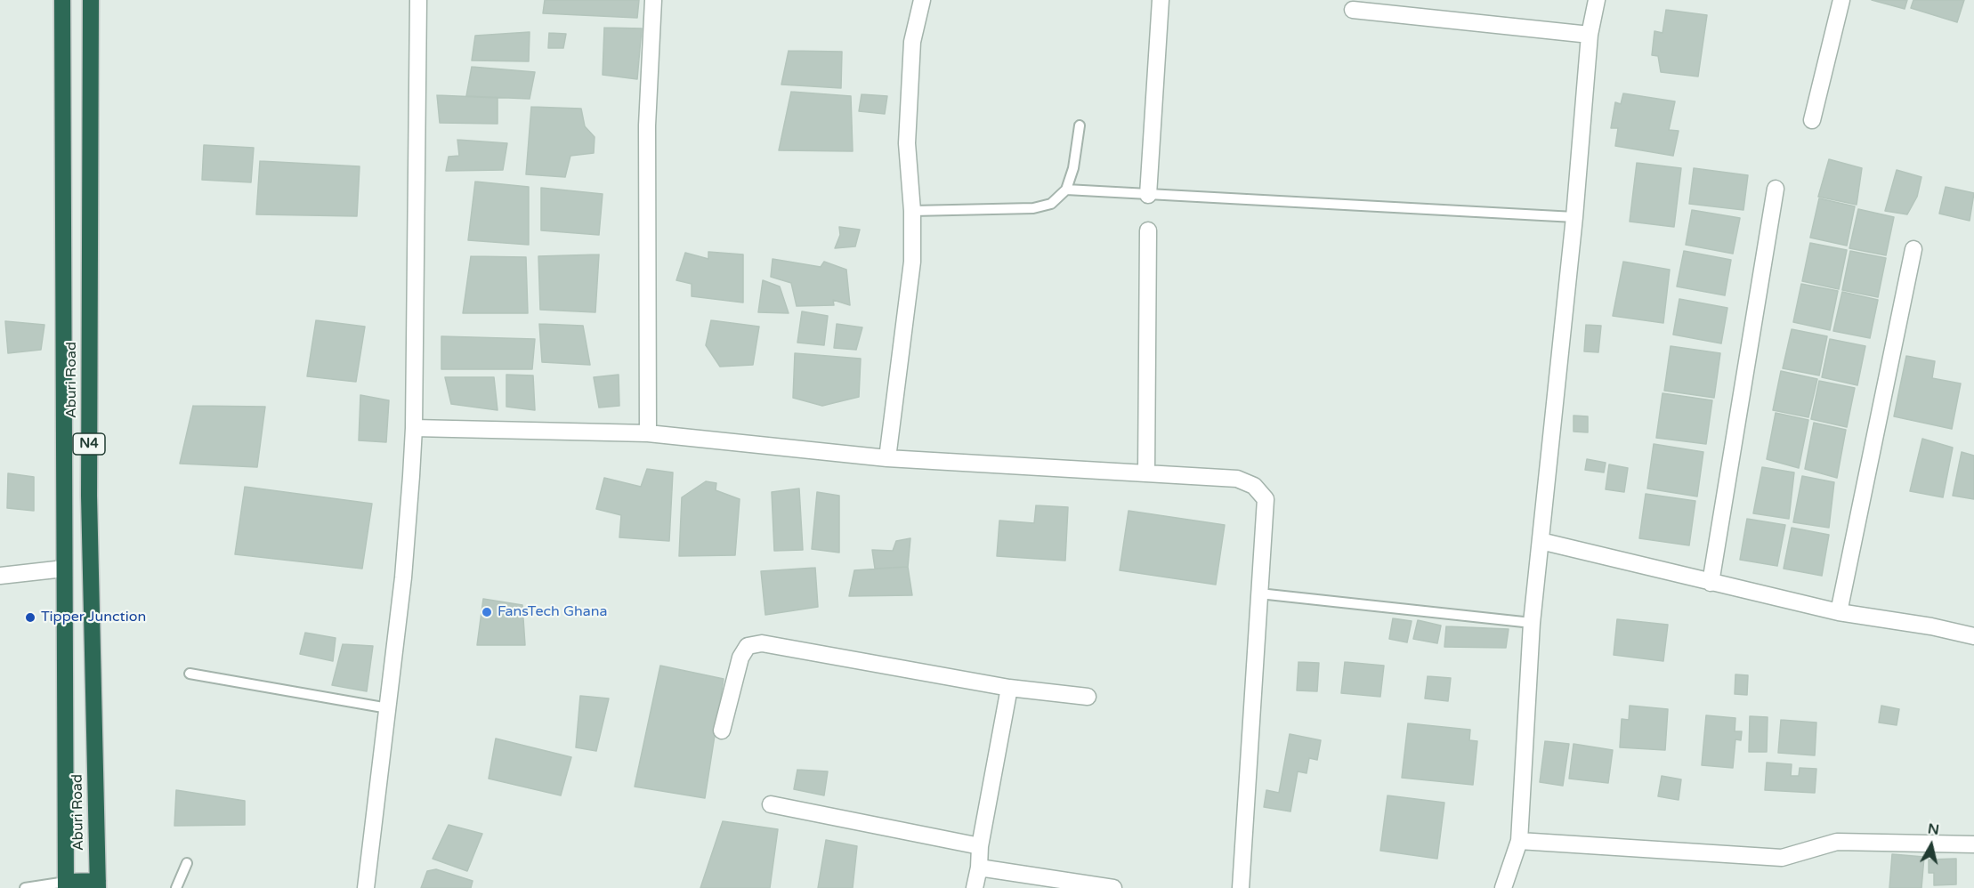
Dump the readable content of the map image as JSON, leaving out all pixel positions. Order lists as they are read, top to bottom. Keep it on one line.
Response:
{"streets":{"highway":["Aburi Road","N4"]},"places":["FansTech Ghana","Tipper Junction"],"north":"top"}
